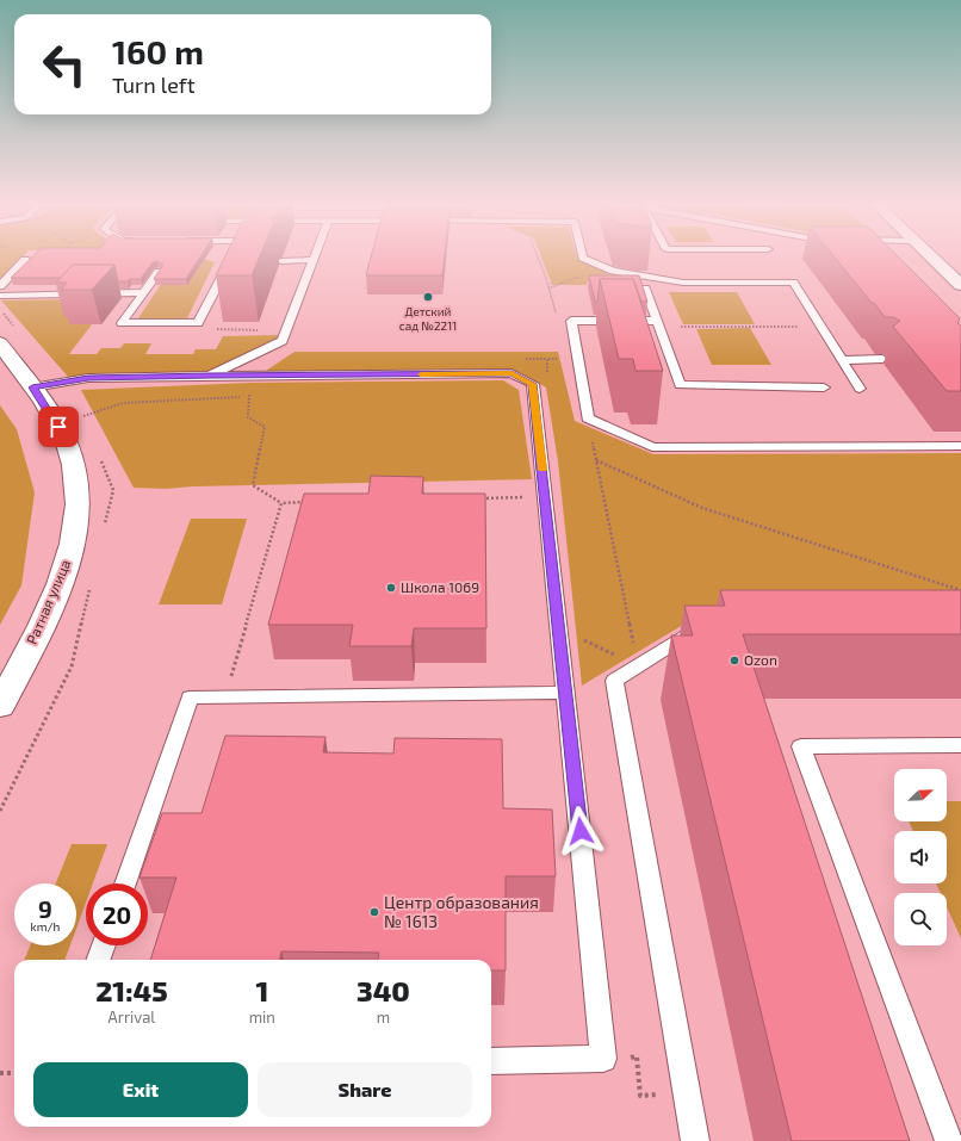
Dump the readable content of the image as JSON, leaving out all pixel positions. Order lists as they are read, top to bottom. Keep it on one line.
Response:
{"streets":{"street":["Ратная улица"]},"places":["Детский сад №2211","Школа 1069","Ozon","Центр образования № 1613"],"north":"top right","page":{"turn":["160 m","Turn left"],"speed":"9 km/h","limit":"20","eta":["21:45","Arrival","1","min","340","m"],"buttons":["Exit","Share"]}}
